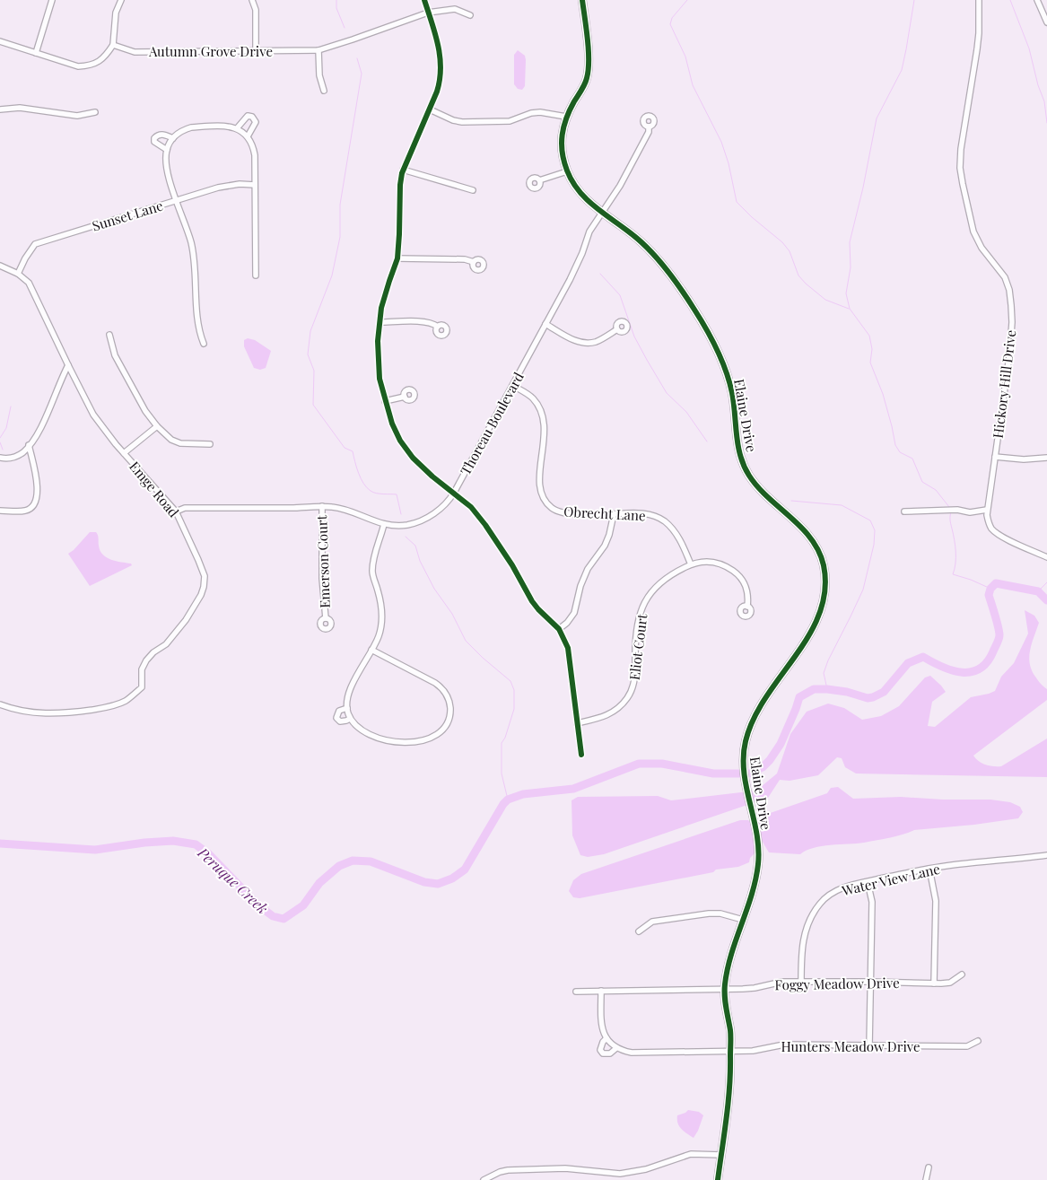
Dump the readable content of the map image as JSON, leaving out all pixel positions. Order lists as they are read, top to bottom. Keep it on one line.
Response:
{"streets":{"street":["Autumn Grove Drive","Sunset Lane","Hickory Hill Drive","Elaine Drive","Thoreau Boulevard","Emge Road","Obrecht Lane","Emerson Court","Eliot Court","Water View Lane","Foggy Meadow Drive","Hunters Meadow Drive"]},"crossings":[["Sunset Lane","Emge Road"],["Elaine Drive","Thoreau Boulevard"],["Elaine Drive","Foggy Meadow Drive"],["Elaine Drive","Hunters Meadow Drive"],["Thoreau Boulevard","Emge Road"],["Thoreau Boulevard","Obrecht Lane"],["Thoreau Boulevard","Emerson Court"],["Obrecht Lane","Eliot Court"],["Water View Lane","Foggy Meadow Drive"],["Foggy Meadow Drive","Hunters Meadow Drive"]],"water":["Peruque Creek"]}
